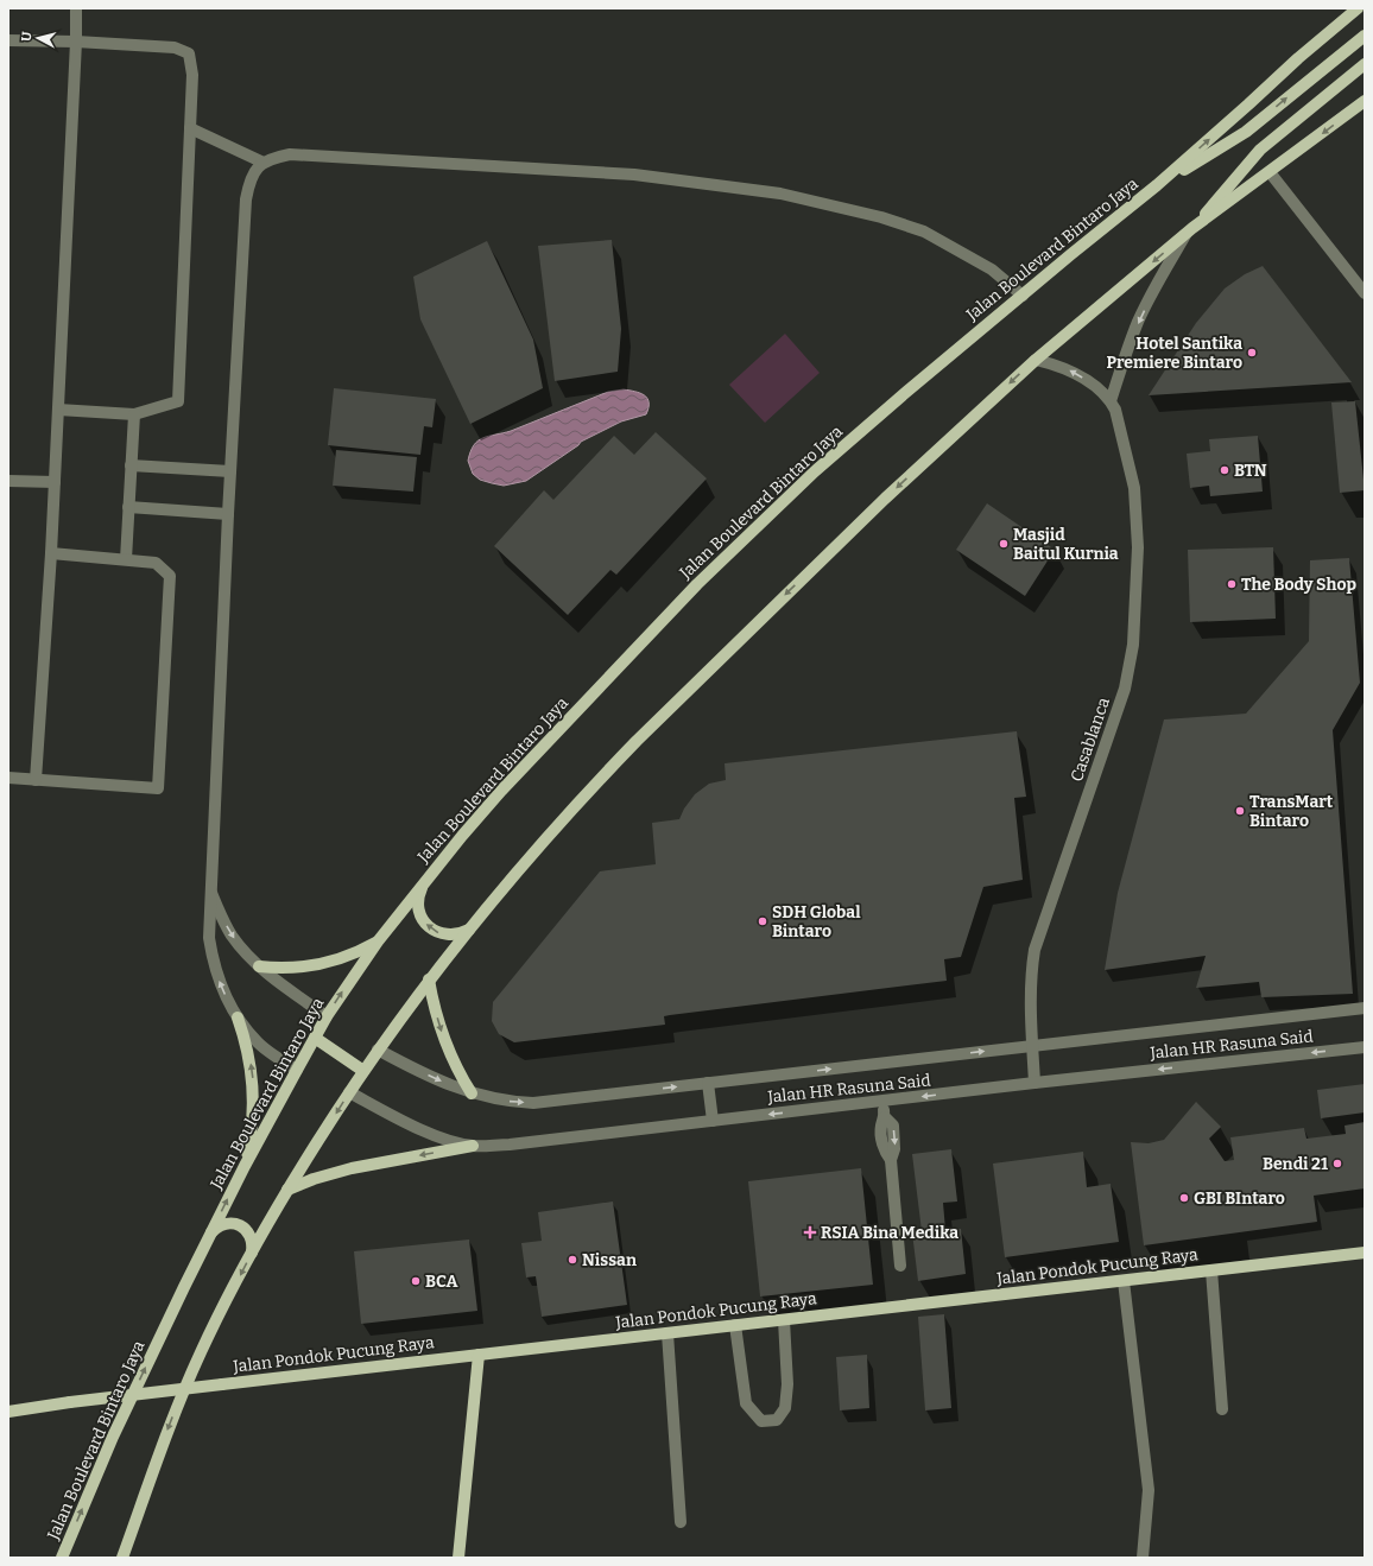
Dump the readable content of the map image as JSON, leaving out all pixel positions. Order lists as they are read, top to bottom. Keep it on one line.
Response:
{"streets":{"main road":["Jalan Boulevard Bintaro Jaya","Jalan Pondok Pucung Raya"],"street":["Casablanca","Jalan HR Rasuna Said"]},"crossings":[["Casablanca","Jalan HR Rasuna Said"]],"places":{"other":["Hotel Santika Premiere Bintaro","BTN","Masjid Baitul Kurnia","The Body Shop","TransMart Bintaro","SDH Global Bintaro","Bendi 21","GBI BIntaro","Nissan","BCA"],"health":["RSIA Bina Medika"]},"north":"left"}
